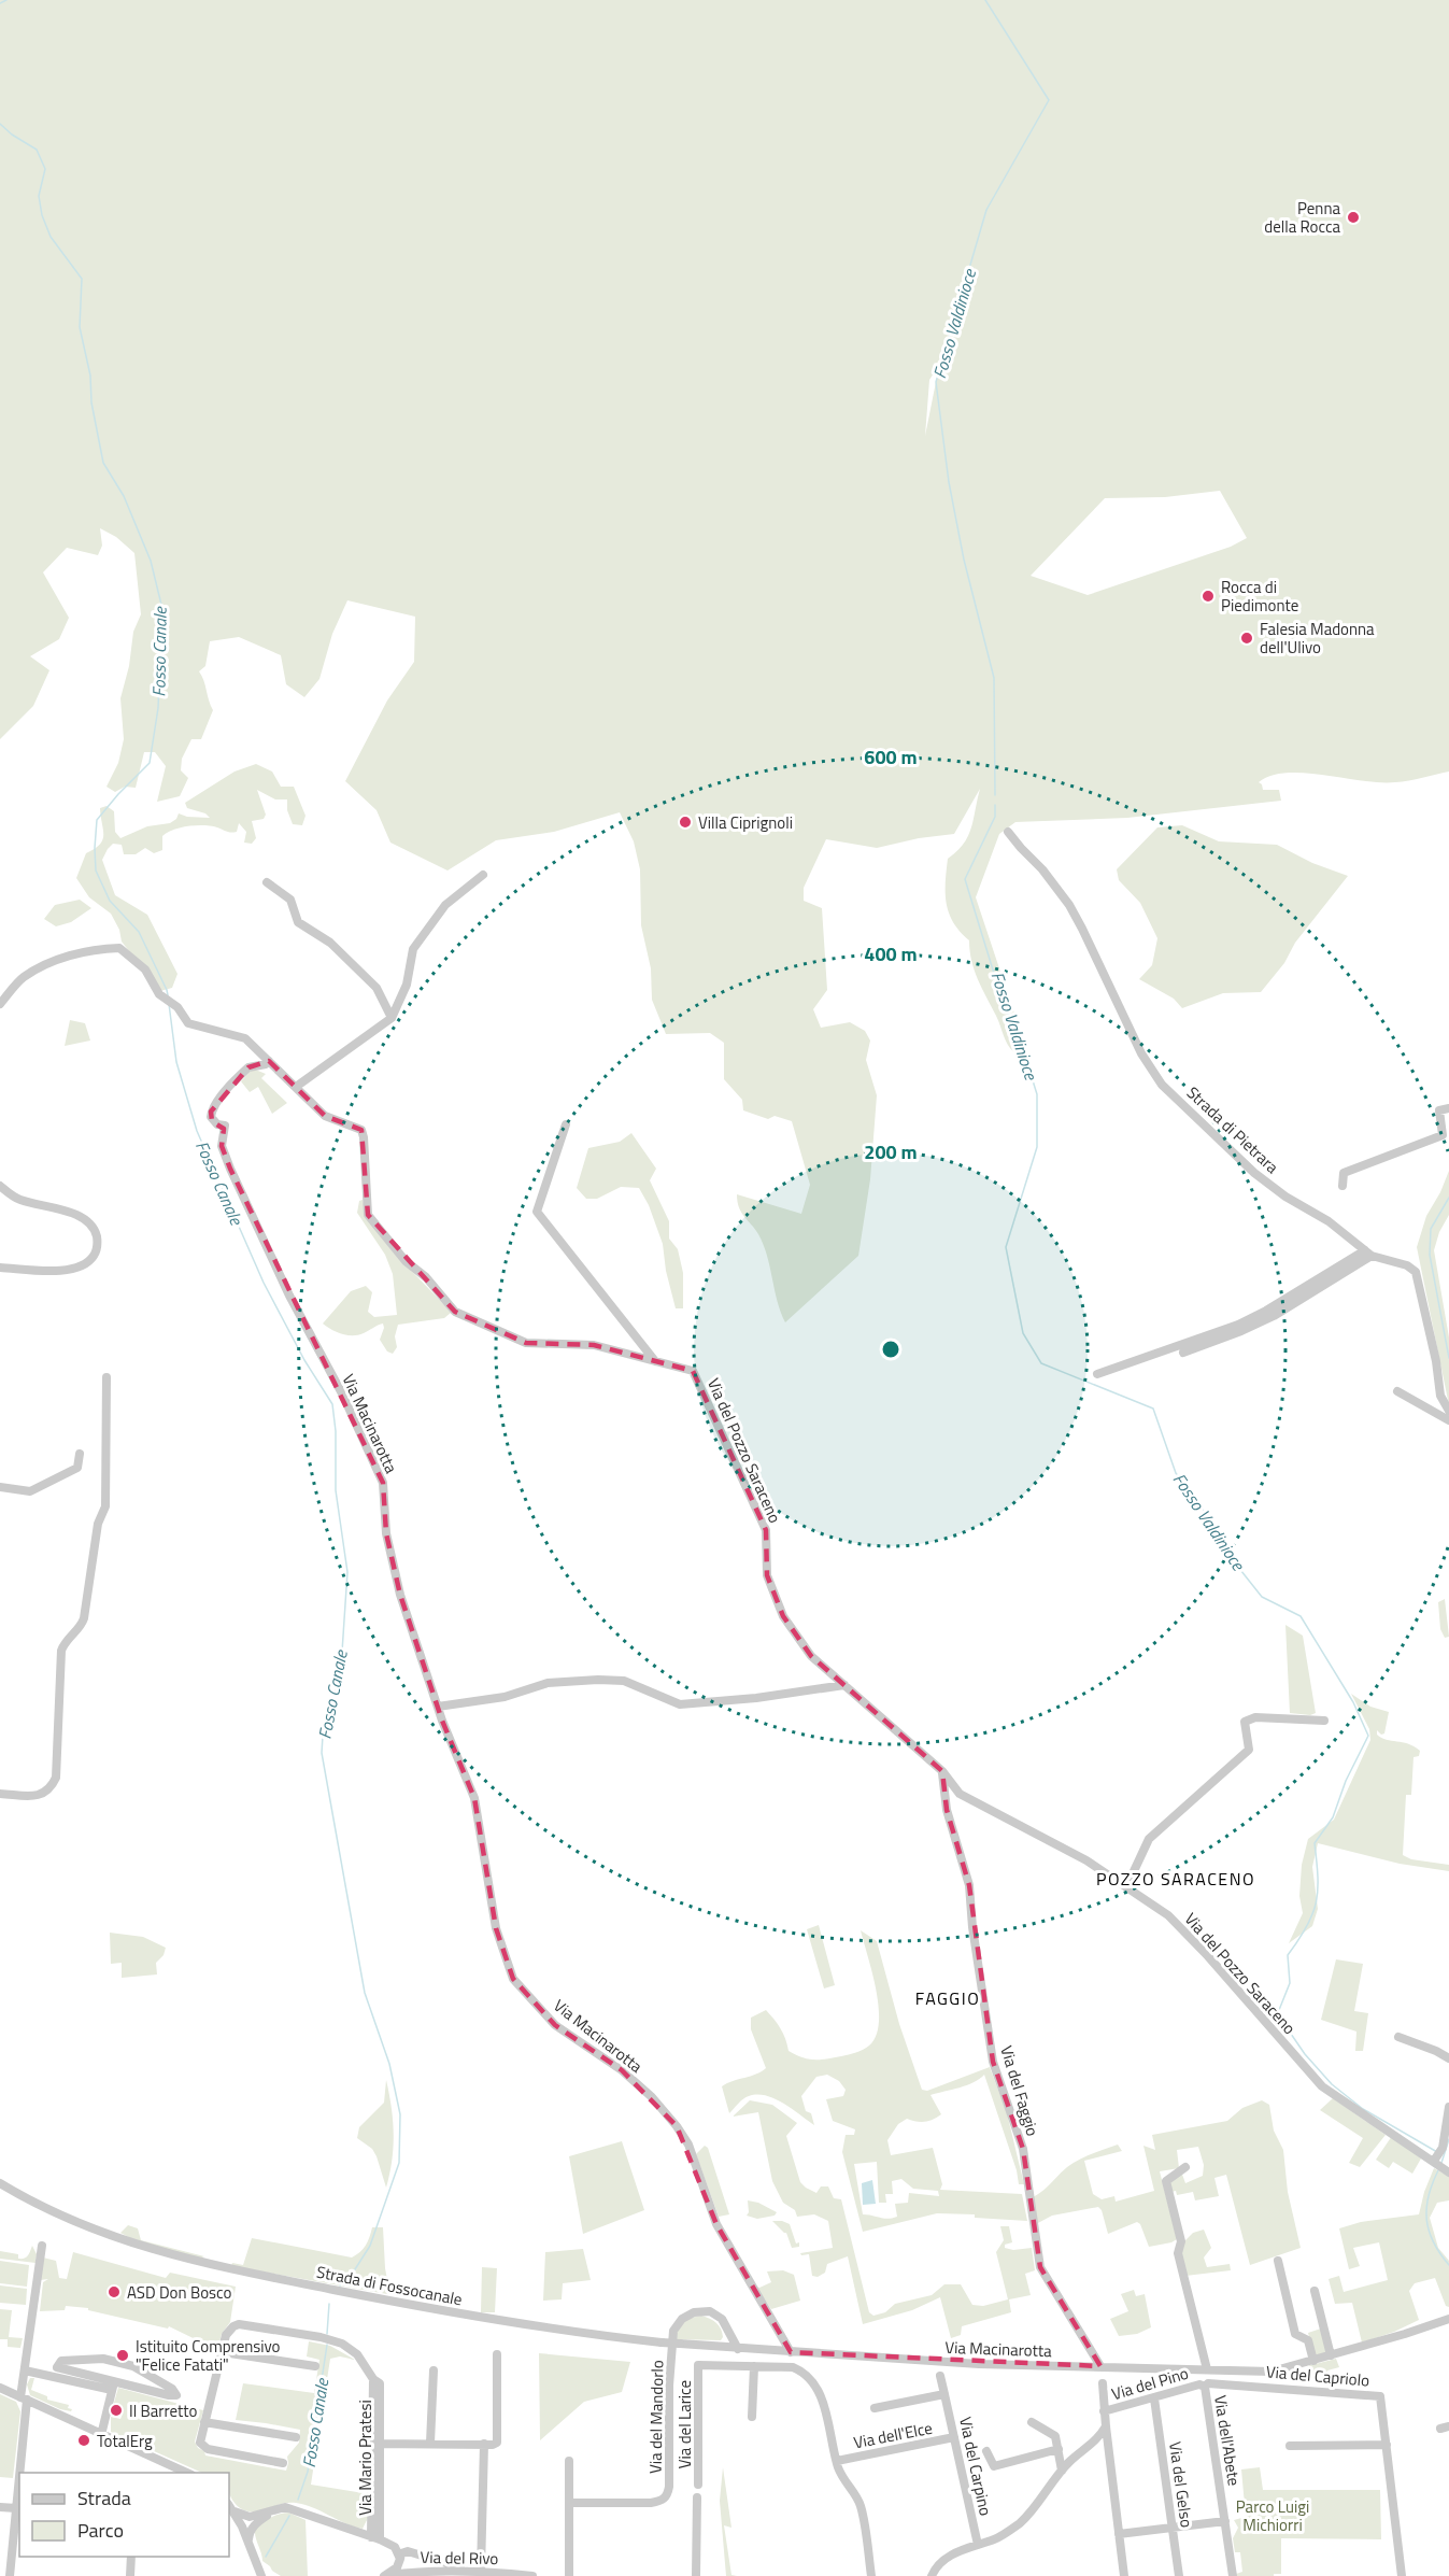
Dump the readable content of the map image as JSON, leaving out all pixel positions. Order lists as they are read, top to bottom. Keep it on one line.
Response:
{"streets":{"street":["Strada di Pietrara","Via Macinarotta","Via del Pozzo Saraceno","Via del Faggio","Strada di Fossocanale","Via del Capriolo","Via del Pino","Via del Mandorlo","Via del Larice","Via dell'Elce","Via dell'Abete","Via Mario Pratesi","Via del Carpino","Via del Gelso","Via del Rivo"]},"crossings":[["Via Macinarotta","Via del Pozzo Saraceno"],["Via Macinarotta","Via del Faggio"],["Via Macinarotta","Strada di Fossocanale"],["Via del Pozzo Saraceno","Via del Faggio"],["Strada di Fossocanale","Via del Mandorlo"],["Via del Capriolo","Via del Pino"],["Via del Capriolo","Via dell'Abete"],["Via del Pino","Via dell'Abete"],["Via del Pino","Via del Gelso"],["Via dell'Elce","Via del Carpino"]],"districts":["POZZO SARACENO","FAGGIO"],"water":["Fosso Valdinioce","Fosso Canale"],"parks":["Parco Luigi Michiorri"],"places":["Penna della Rocca","Rocca di Piedimonte","Falesia Madonna dell'Ulivo","Villa Ciprignoli","ASD Don Bosco","Istituito Comprensivo \"Felice Fatati\"","Il Barretto","TotalErg"],"legend":["Strada","Parco"],"rings":["600 m","400 m","200 m"]}
